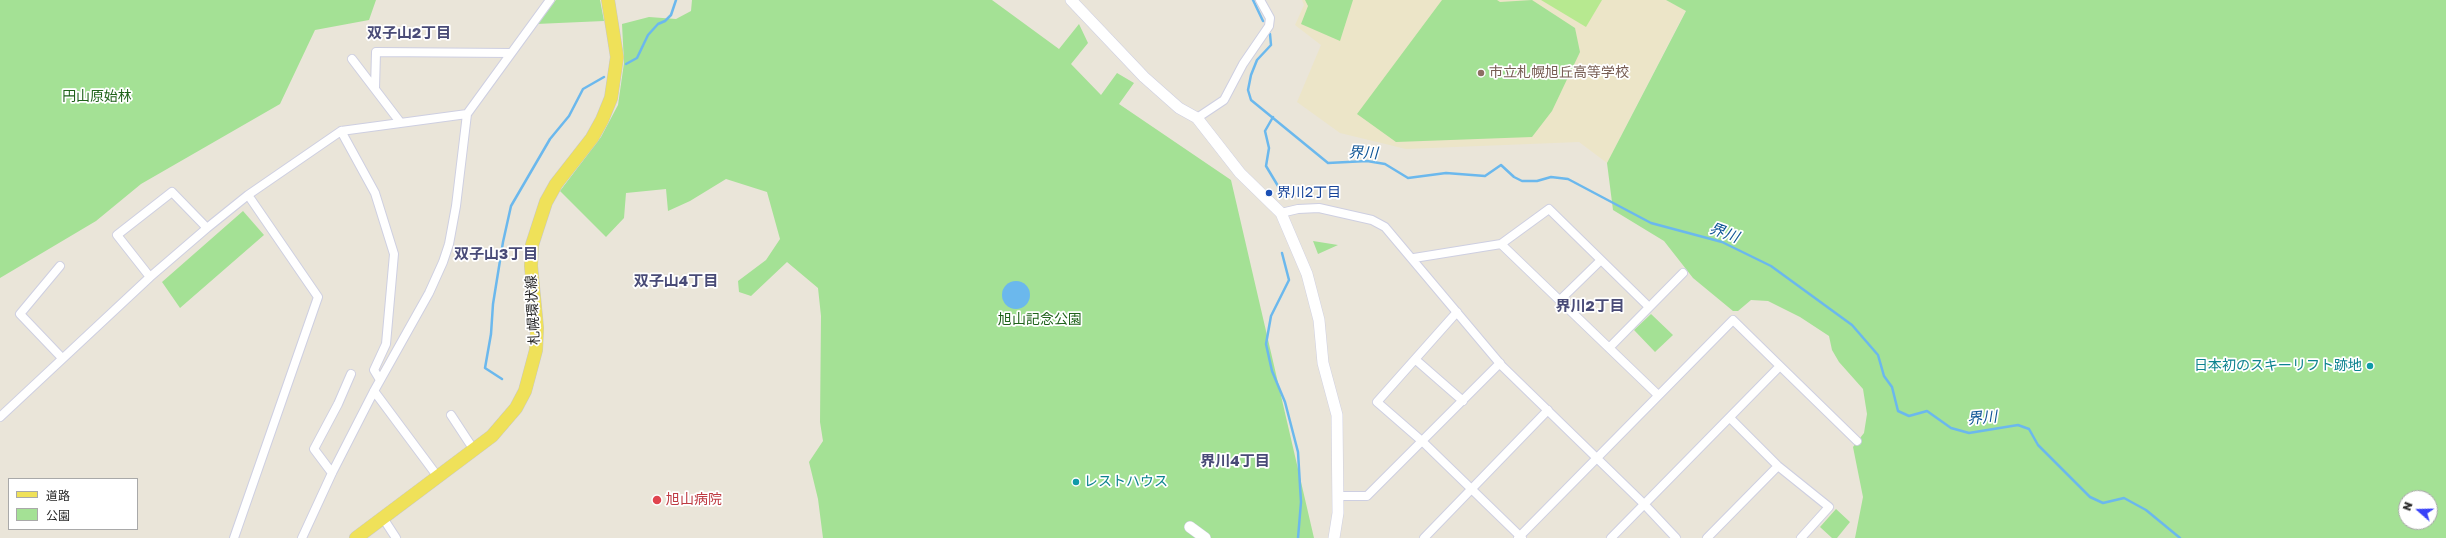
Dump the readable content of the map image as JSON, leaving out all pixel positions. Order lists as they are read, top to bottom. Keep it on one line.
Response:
{"streets":{"main road":["札幌環状線"]},"districts":["双子山2丁目","双子山3丁目","双子山4丁目","界川2丁目","界川4丁目"],"water":["界川"],"parks":["円山原始林","旭山記念公園"],"places":["市立札幌旭丘高等学校","界川2丁目","日本初のスキーリフト跡地","レストハウス","旭山病院"],"legend":["道路","公園"],"north":"left"}
